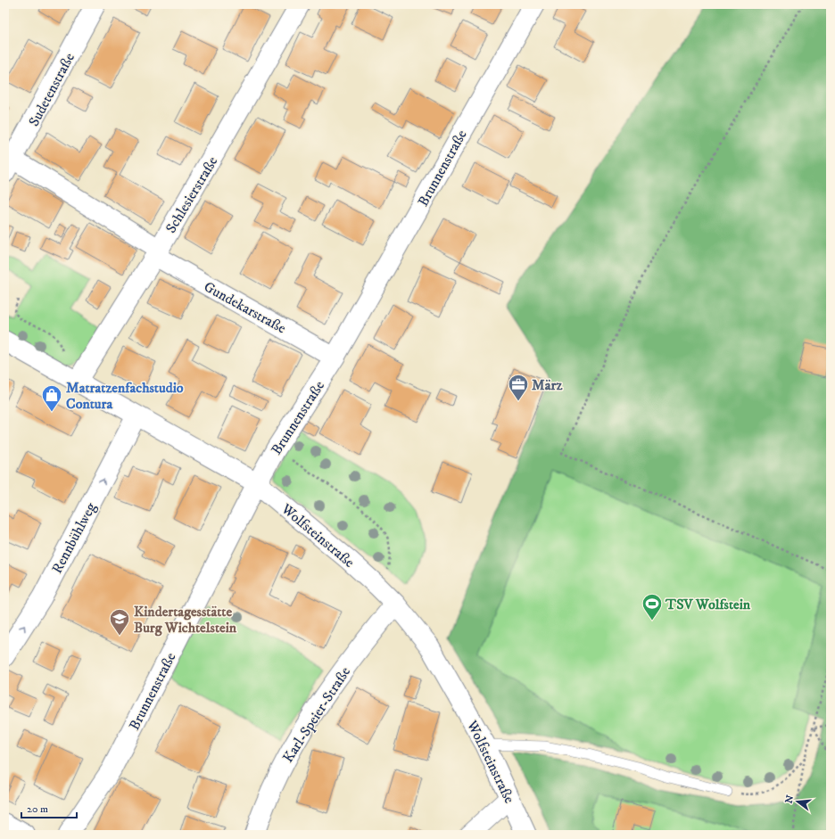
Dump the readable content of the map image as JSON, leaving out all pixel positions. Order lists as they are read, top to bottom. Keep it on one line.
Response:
{"streets":{"street":["Sudetenstraße","Brunnenstraße","Schlesierstraße","Gundekarstraße","Wolfsteinstraße","Rennbühlweg","Karl-Speier-Straße"]},"crossings":[["Sudetenstraße","Gundekarstraße"],["Brunnenstraße","Gundekarstraße"],["Brunnenstraße","Wolfsteinstraße"],["Schlesierstraße","Gundekarstraße"],["Schlesierstraße","Wolfsteinstraße"],["Wolfsteinstraße","Rennbühlweg"],["Wolfsteinstraße","Karl-Speier-Straße"]],"one_way":["Rennbühlweg"],"places":{"office":["März"],"shop":["Matratzenfachstudio Contura"],"sports":["TSV Wolfstein"],"school or university":["Kindertagesstätte Burg Wichtelstein"]},"scale_bar":"20 m","north":"left"}
